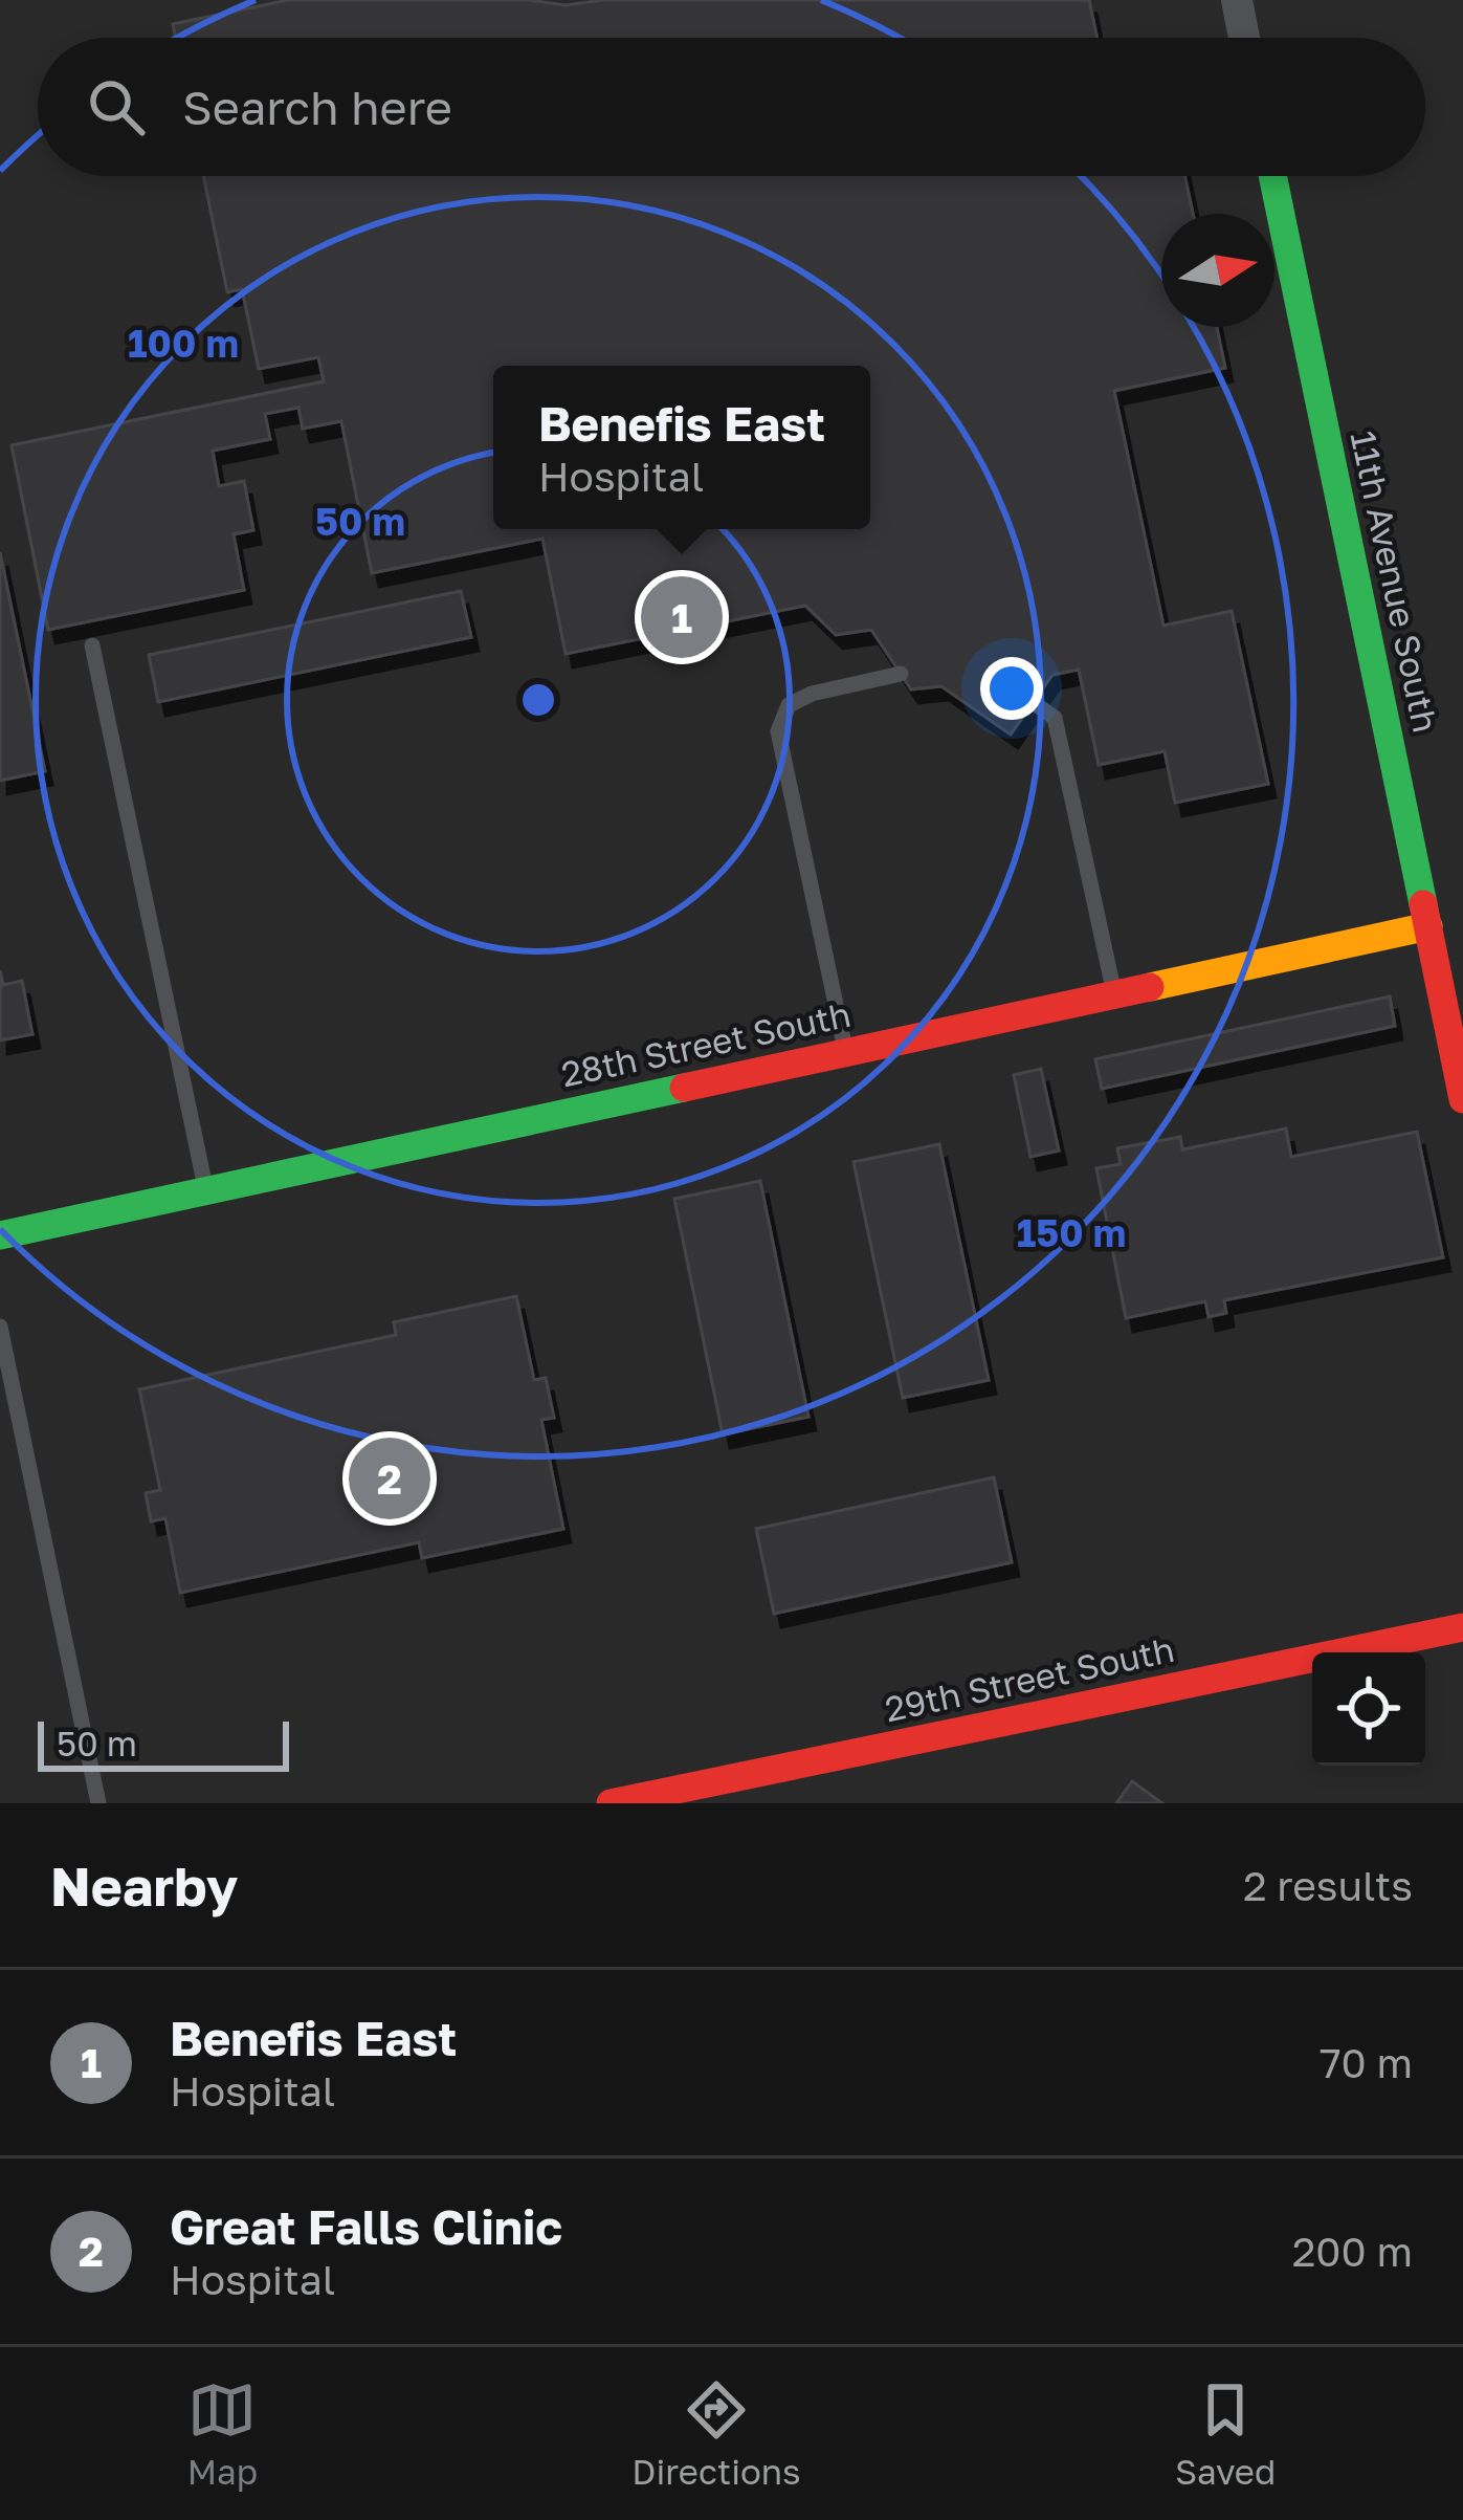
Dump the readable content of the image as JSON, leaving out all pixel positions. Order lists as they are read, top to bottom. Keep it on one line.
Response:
{"streets":{"street":["11th Avenue South","28th Street South","29th Street South"]},"crossings":[["11th Avenue South","28th Street South"]],"scale_bar":"50 m","north":"right","page":{"search":"Search here","popup":["Benefis East","Hospital"],"pins":["1","2"],"scale":"50 m","heading":["Nearby","2 results"],"list":[{"mark":"1","name":"Benefis East","note":"Hospital","value":"70 m"},{"mark":"2","name":"Great Falls Clinic","note":"Hospital","value":"200 m"}],"nav":["Map","Directions","Saved"]},"rings":["100 m","50 m","150 m"]}
